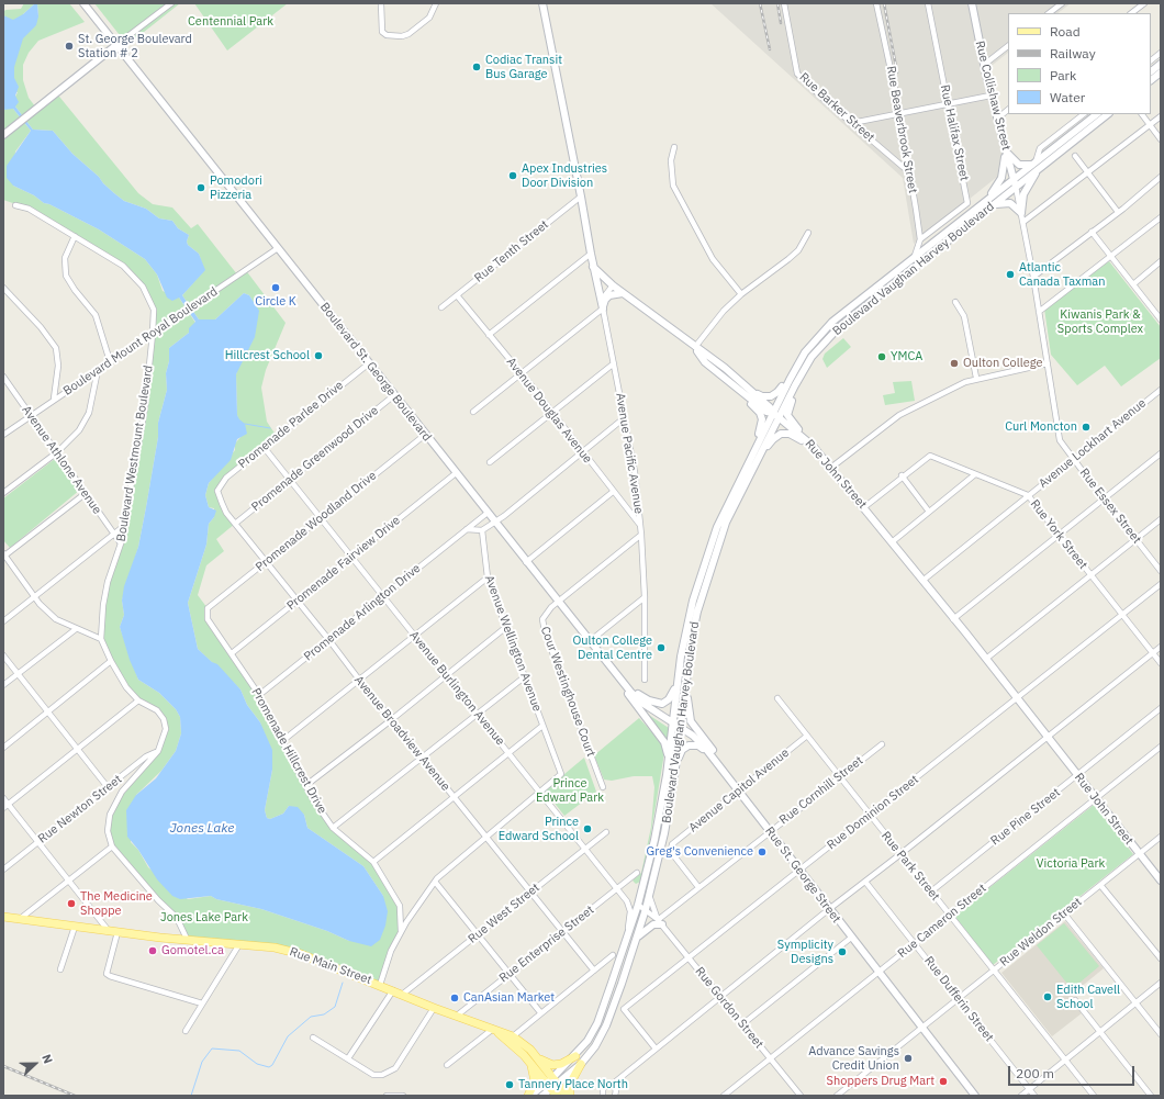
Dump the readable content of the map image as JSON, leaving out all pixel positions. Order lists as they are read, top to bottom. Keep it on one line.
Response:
{"streets":{"main road":["Rue Collishaw Street","Boulevard Vaughan Harvey Boulevard","Boulevard St. George Boulevard","Rue John Street","Rue St. George Street","Rue Main Street"],"street":["Rue Barker Street","Rue Beaverbrook Street","Rue Halifax Street","Rue Tenth Street","Boulevard Mount Royal Boulevard","Avenue Douglas Avenue","Promenade Parlee Drive","Avenue Lockhart Avenue","Boulevard Westmount Boulevard","Avenue Pacific Avenue","Promenade Greenwood Drive","Avenue Athlone Avenue","Rue Essex Street","Promenade Woodland Drive","Rue York Street","Promenade Fairview Drive","Promenade Arlington Drive","Avenue Wellington Avenue","Avenue Burlington Avenue","Cour Westinghouse Court","Avenue Broadview Avenue","Promenade Hillcrest Drive","Avenue Capitol Avenue","Rue Cornhill Street","Rue Newton Street","Rue Dominion Street","Rue Pine Street","Rue Park Street","Rue West Street","Rue Cameron Street","Rue Weldon Street","Rue Enterprise Street","Rue Dufferin Street","Rue Gordon Street"]},"crossings":[["Rue Collishaw Street","Boulevard Vaughan Harvey Boulevard"],["Rue Collishaw Street","Rue Essex Street"],["Rue Barker Street","Rue Beaverbrook Street"],["Rue Beaverbrook Street","Rue Halifax Street"],["Rue Beaverbrook Street","Boulevard Vaughan Harvey Boulevard"],["Rue Tenth Street","Avenue Douglas Avenue"],["Boulevard Vaughan Harvey Boulevard","Boulevard St. George Boulevard"],["Boulevard Vaughan Harvey Boulevard","Rue John Street"],["Boulevard Vaughan Harvey Boulevard","Rue Essex Street"],["Boulevard Vaughan Harvey Boulevard","Avenue Burlington Avenue"],["Boulevard Vaughan Harvey Boulevard","Rue St. George Street"],["Boulevard Vaughan Harvey Boulevard","Rue Main Street"],["Boulevard Vaughan Harvey Boulevard","Rue Gordon Street"],["Boulevard Mount Royal Boulevard","Boulevard St. George Boulevard"],["Boulevard Mount Royal Boulevard","Boulevard Westmount Boulevard"],["Boulevard Mount Royal Boulevard","Avenue Athlone Avenue"],["Boulevard St. George Boulevard","Promenade Parlee Drive"],["Boulevard St. George Boulevard","Promenade Greenwood Drive"],["Boulevard St. George Boulevard","Promenade Woodland Drive"],["Boulevard St. George Boulevard","Promenade Fairview Drive"],["Boulevard St. George Boulevard","Promenade Arlington Drive"],["Boulevard St. George Boulevard","Cour Westinghouse Court"],["Boulevard St. George Boulevard","Rue St. George Street"],["Avenue Douglas Avenue","Avenue Pacific Avenue"],["Promenade Parlee Drive","Avenue Burlington Avenue"],["Promenade Parlee Drive","Avenue Broadview Avenue"],["Avenue Lockhart Avenue","Rue John Street"],["Avenue Lockhart Avenue","Rue Essex Street"],["Avenue Lockhart Avenue","Rue York Street"],["Boulevard Westmount Boulevard","Avenue Athlone Avenue"],["Boulevard Westmount Boulevard","Rue Newton Street"],["Avenue Pacific Avenue","Cour Westinghouse Court"],["Promenade Greenwood Drive","Avenue Burlington Avenue"],["Promenade Greenwood Drive","Avenue Broadview Avenue"],["Rue John Street","Rue Dominion Street"],["Rue John Street","Rue Pine Street"],["Rue John Street","Rue Cameron Street"],["Rue John Street","Rue Weldon Street"],["Promenade Woodland Drive","Avenue Burlington Avenue"],["Promenade Woodland Drive","Avenue Broadview Avenue"],["Promenade Woodland Drive","Promenade Hillcrest Drive"],["Rue York Street","Rue Dominion Street"],["Promenade Fairview Drive","Avenue Burlington Avenue"],["Promenade Fairview Drive","Avenue Broadview Avenue"],["Promenade Fairview Drive","Promenade Hillcrest Drive"],["Promenade Arlington Drive","Avenue Burlington Avenue"],["Promenade Arlington Drive","Avenue Broadview Avenue"],["Promenade Arlington Drive","Promenade Hillcrest Drive"],["Avenue Wellington Avenue","Avenue Burlington Avenue"],["Avenue Burlington Avenue","Rue West Street"],["Avenue Burlington Avenue","Rue Enterprise Street"],["Avenue Broadview Avenue","Rue West Street"],["Avenue Broadview Avenue","Rue Enterprise Street"],["Avenue Capitol Avenue","Rue Cornhill Street"],["Avenue Capitol Avenue","Rue Park Street"],["Avenue Capitol Avenue","Rue St. George Street"],["Rue Cornhill Street","Rue Park Street"],["Rue Cornhill Street","Rue St. George Street"],["Rue Cornhill Street","Rue Gordon Street"],["Rue Dominion Street","Rue Park Street"],["Rue Dominion Street","Rue St. George Street"],["Rue Dominion Street","Rue Gordon Street"],["Rue Pine Street","Rue Park Street"],["Rue Park Street","Rue Cameron Street"],["Rue Park Street","Rue Weldon Street"],["Rue St. George Street","Rue Cameron Street"],["Rue St. George Street","Rue Weldon Street"],["Rue West Street","Rue Main Street"],["Rue Cameron Street","Rue Dufferin Street"],["Rue Cameron Street","Rue Gordon Street"],["Rue Weldon Street","Rue Dufferin Street"],["Rue Enterprise Street","Rue Main Street"]],"water":["Jones Lake"],"parks":["Centennial Park","Kiwanis Park & Sports Complex","Prince Edward Park","Victoria Park","Jones Lake Park"],"places":["St. George Boulevard Station # 2","Codiac Transit Bus Garage","Apex Industries Door Division","Pomodori Pizzeria","Atlantic Canada Taxman","Circle K","Hillcrest School","YMCA","Oulton College","Curl Moncton","Oulton College Dental Centre","Prince Edward School","Greg's Convenience","The Medicine Shoppe","Gomotel.ca","Symplicity Designs","Edith Cavell School","CanAsian Market","Advance Savings Credit Union","Shoppers Drug Mart","Tannery Place North"],"legend":["Road","Railway","Park","Water"],"scale_bar":"200 m","north":"right"}
